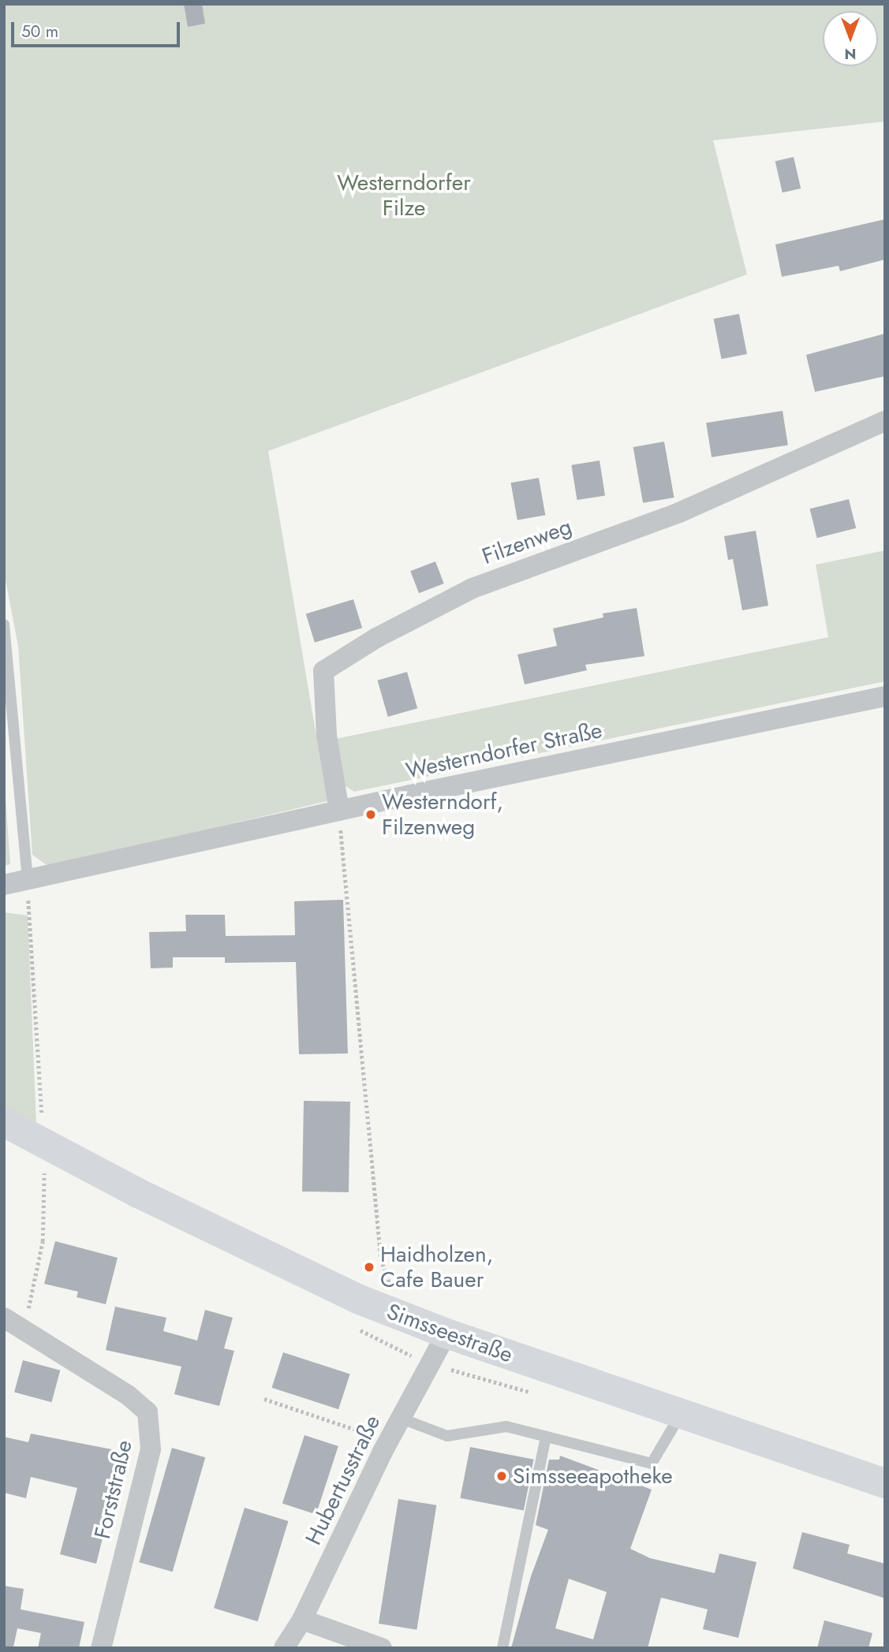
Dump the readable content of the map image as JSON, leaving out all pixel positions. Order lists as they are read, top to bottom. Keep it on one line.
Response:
{"streets":{"main road":["Simsseestraße"],"street":["Filzenweg","Westerndorfer Straße","Hubertusstraße","Forststraße"]},"crossings":[["Filzenweg","Westerndorfer Straße"],["Simsseestraße","Hubertusstraße"]],"parks":["Westerndorfer Filze"],"places":["Westerndorf, Filzenweg","Haidholzen, Cafe Bauer","Simsseeapotheke"],"scale_bar":"50 m","north":"bottom"}
